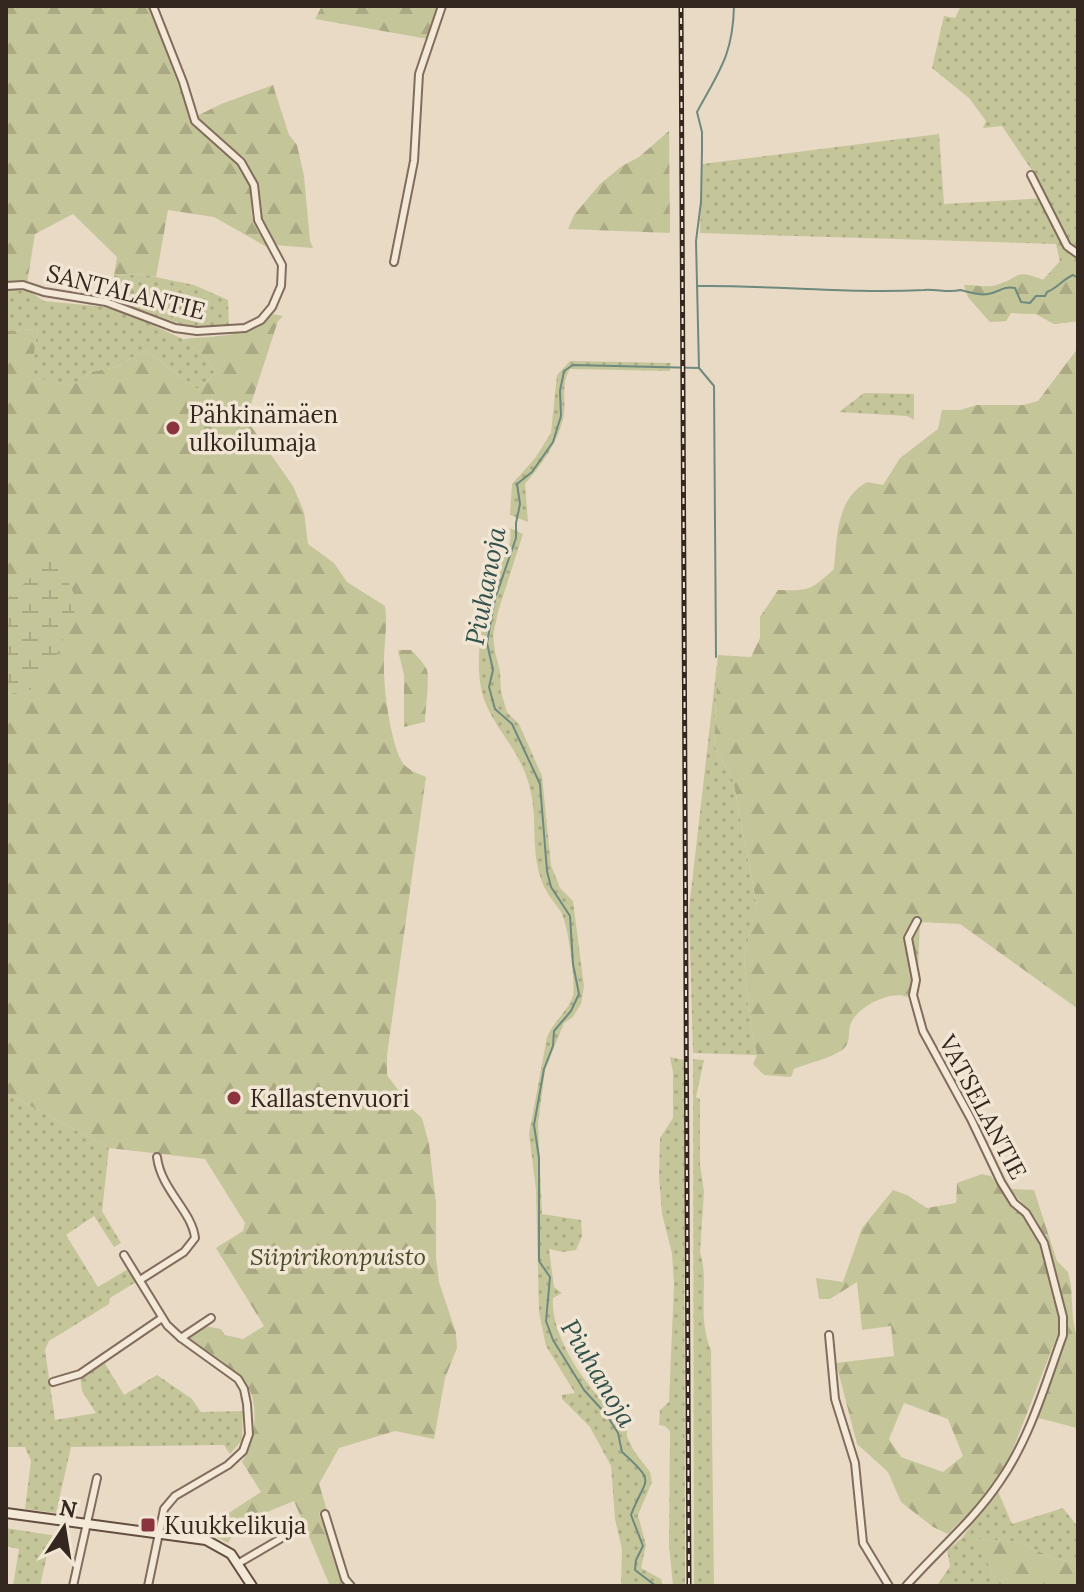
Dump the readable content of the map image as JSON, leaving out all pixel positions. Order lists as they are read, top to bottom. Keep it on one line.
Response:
{"streets":{"street":["SANTALANTIE","VATSELANTIE"]},"water":["Piuhanoja"],"parks":["Siipirikonpuisto"],"places":{"other":["Pähkinämäen ulkoilumaja","Kallastenvuori"],"transit":["Kuukkelikuja"]},"north":"top"}
